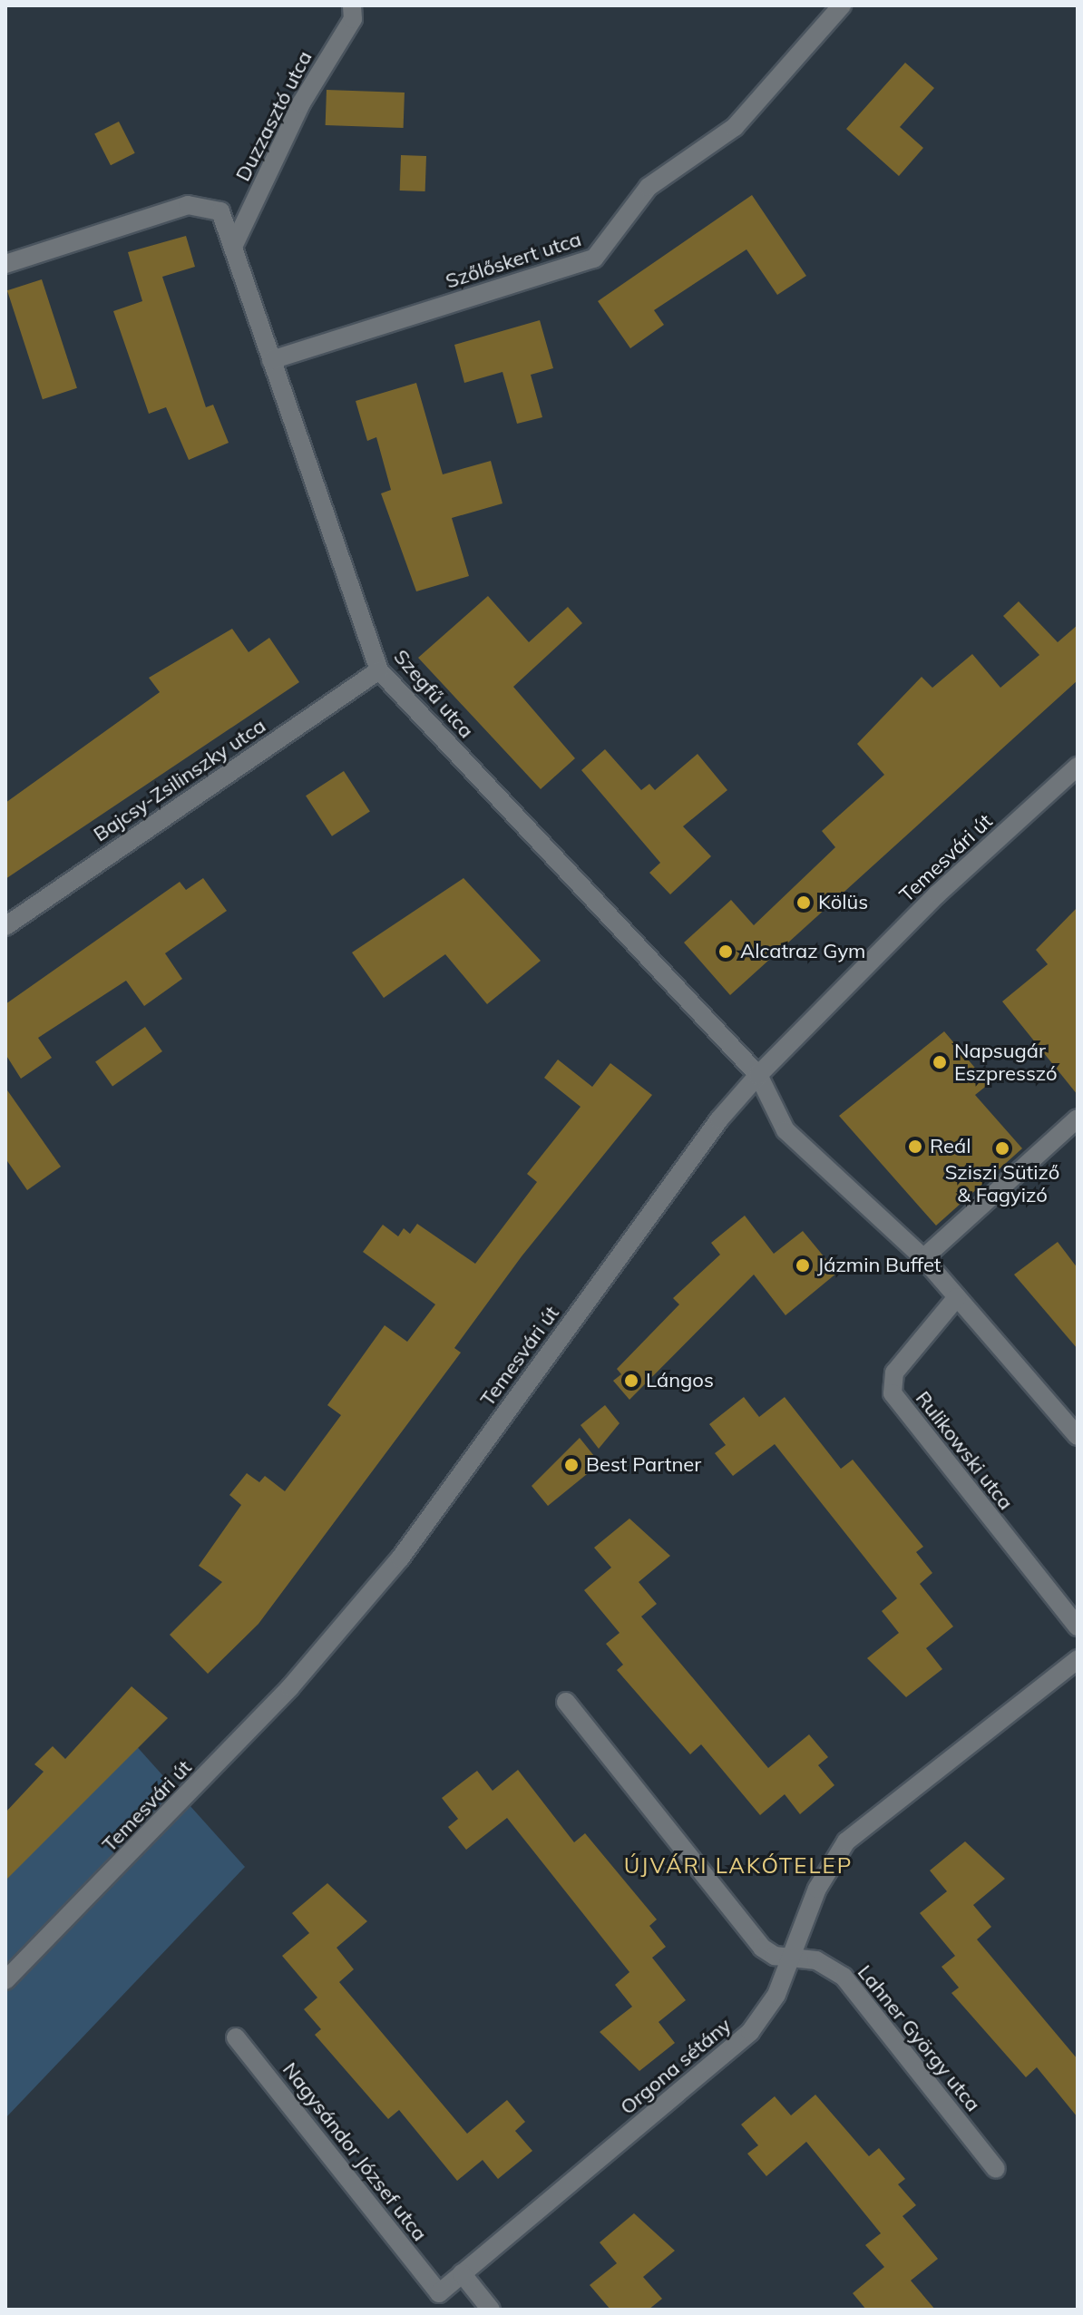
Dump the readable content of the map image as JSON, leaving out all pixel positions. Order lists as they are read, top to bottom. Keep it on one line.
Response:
{"streets":{"street":["Duzzasztó utca","Szőlőskert utca","Szegfű utca","Bajcsy-Zsilinszky utca","Temesvári út","Rulikowski utca","Lahner György utca","Orgona sétány","Nagysándor József utca"]},"crossings":[["Duzzasztó utca","Szegfű utca"],["Szőlőskert utca","Szegfű utca"],["Szegfű utca","Bajcsy-Zsilinszky utca"],["Szegfű utca","Temesvári út"],["Lahner György utca","Orgona sétány"],["Orgona sétány","Nagysándor József utca"]],"districts":["ÚJVÁRI LAKÓTELEP"],"places":["Kölüs","Alcatraz Gym","Napsugár Eszpresszó","Reál","Sziszi Sütiző & Fagyizó","Jázmin Buffet","Lángos","Best Partner"]}
